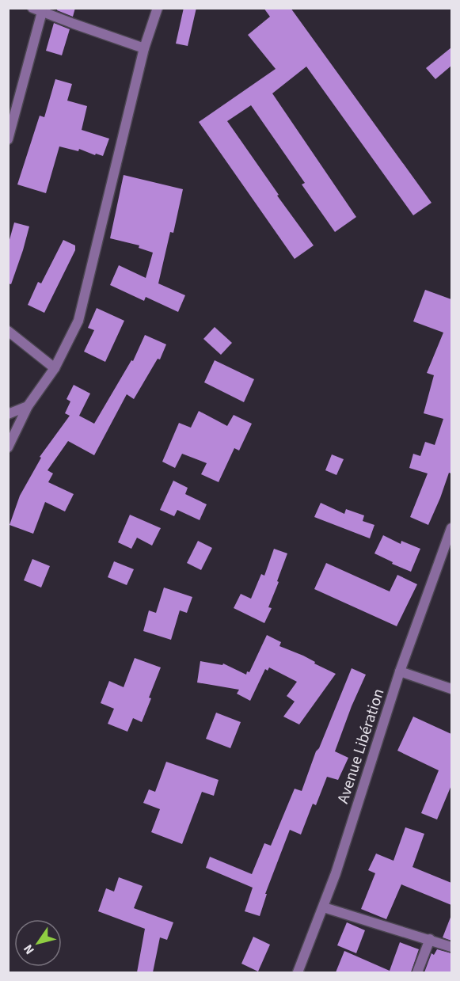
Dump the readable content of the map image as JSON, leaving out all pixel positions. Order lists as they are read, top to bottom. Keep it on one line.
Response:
{"streets":{"street":["Avenue Libération"]},"north":"bottom left"}
